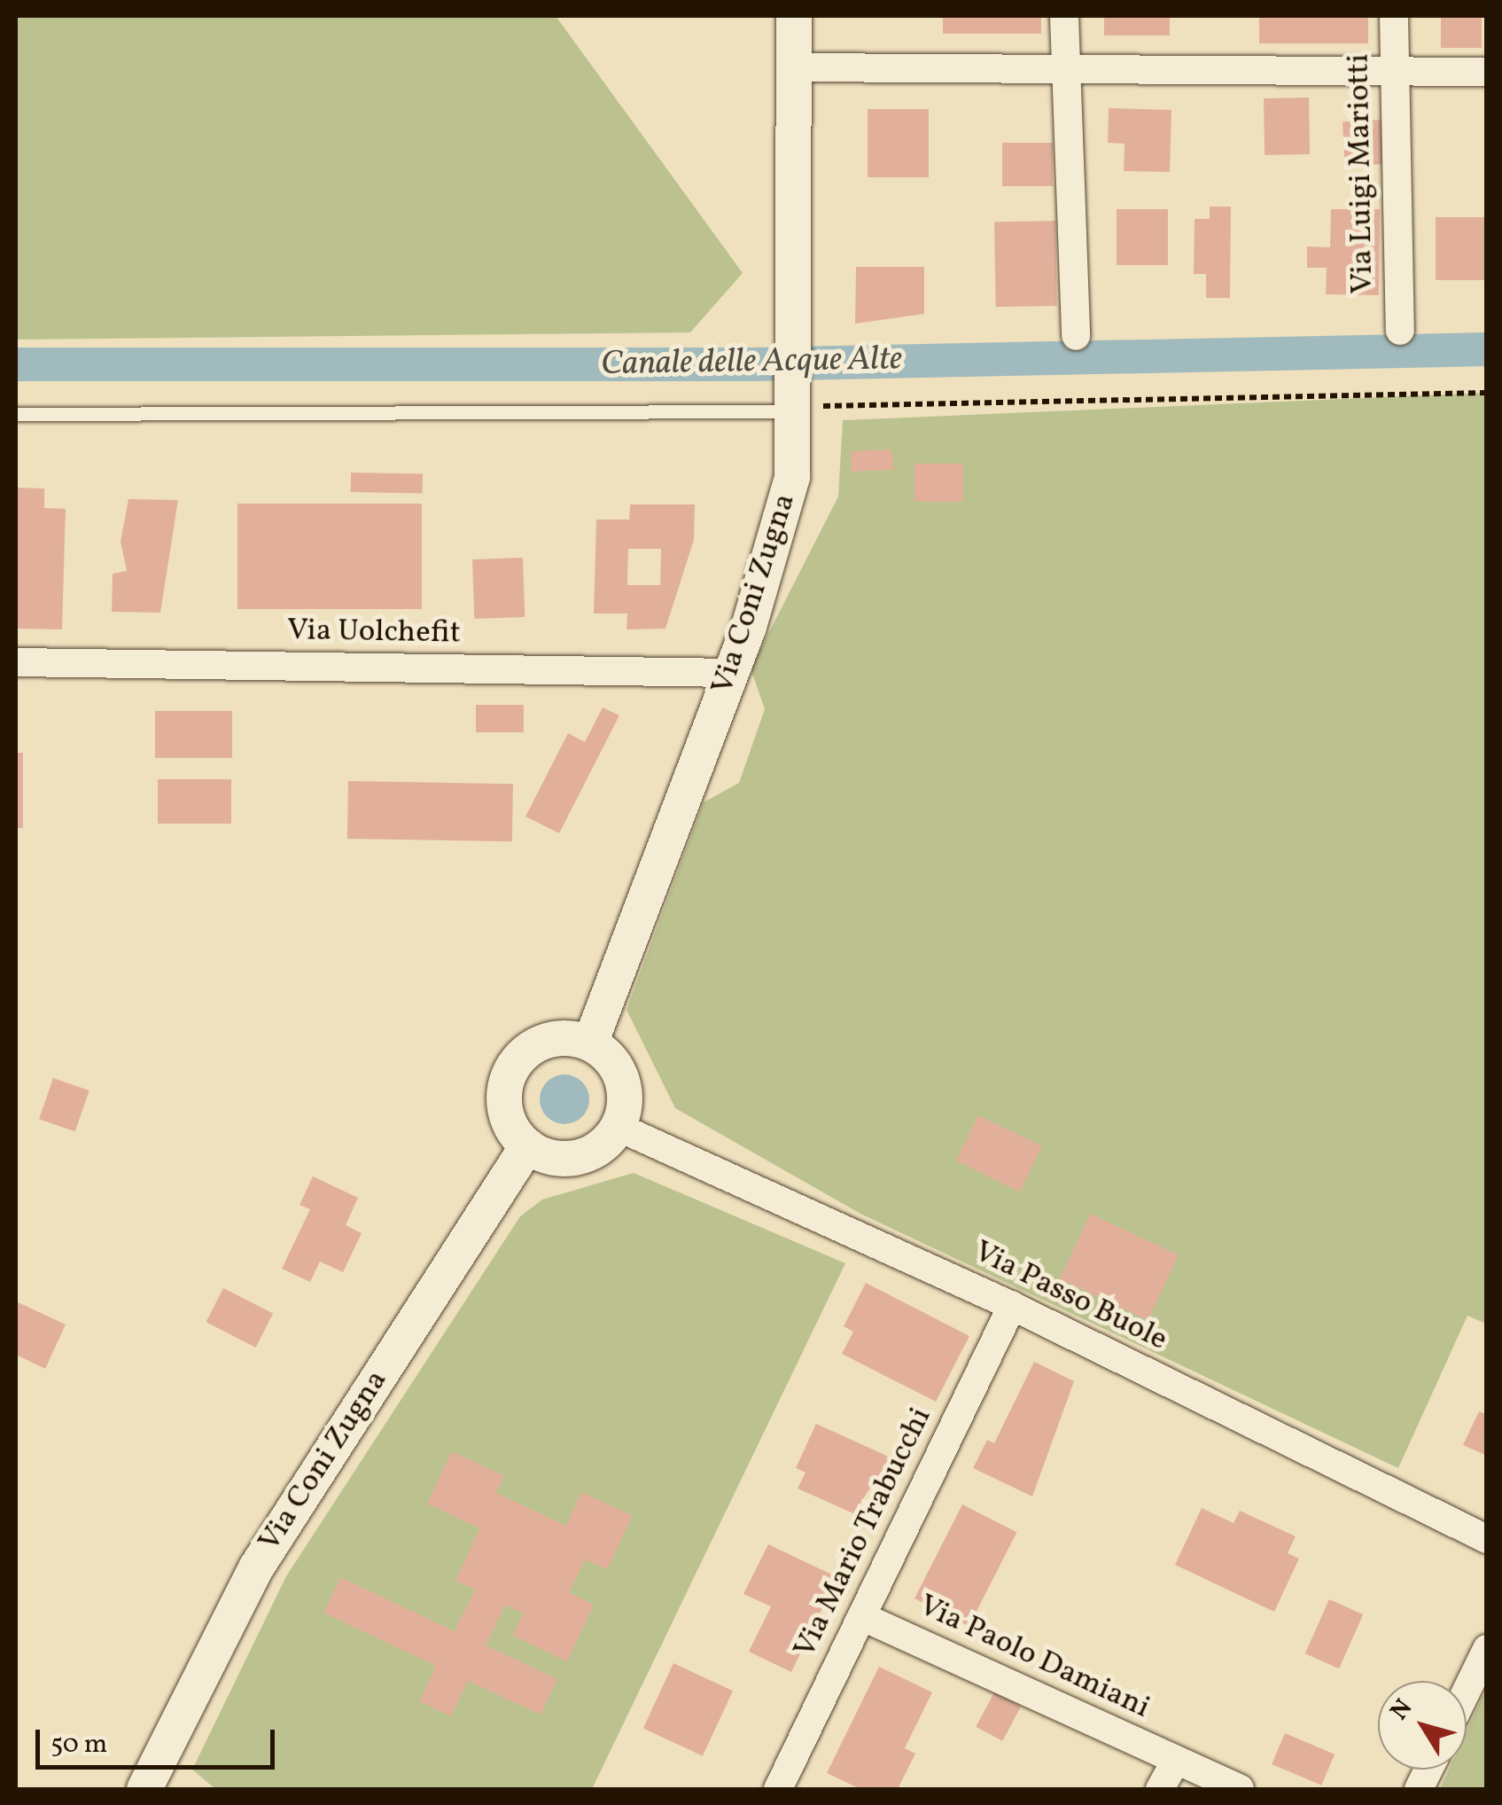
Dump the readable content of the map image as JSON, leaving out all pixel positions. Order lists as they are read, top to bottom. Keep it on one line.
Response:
{"streets":{"street":["Via Luigi Mariotti","Via Coni Zugna","Via Uolchefit","Via Passo Buole","Via Mario Trabucchi","Via Paolo Damiani"]},"crossings":[["Via Coni Zugna","Via Uolchefit"],["Via Coni Zugna","Via Passo Buole"],["Via Passo Buole","Via Mario Trabucchi"],["Via Mario Trabucchi","Via Paolo Damiani"]],"water":["Canale delle Acque Alte"],"scale_bar":"50 m","north":"top left"}
